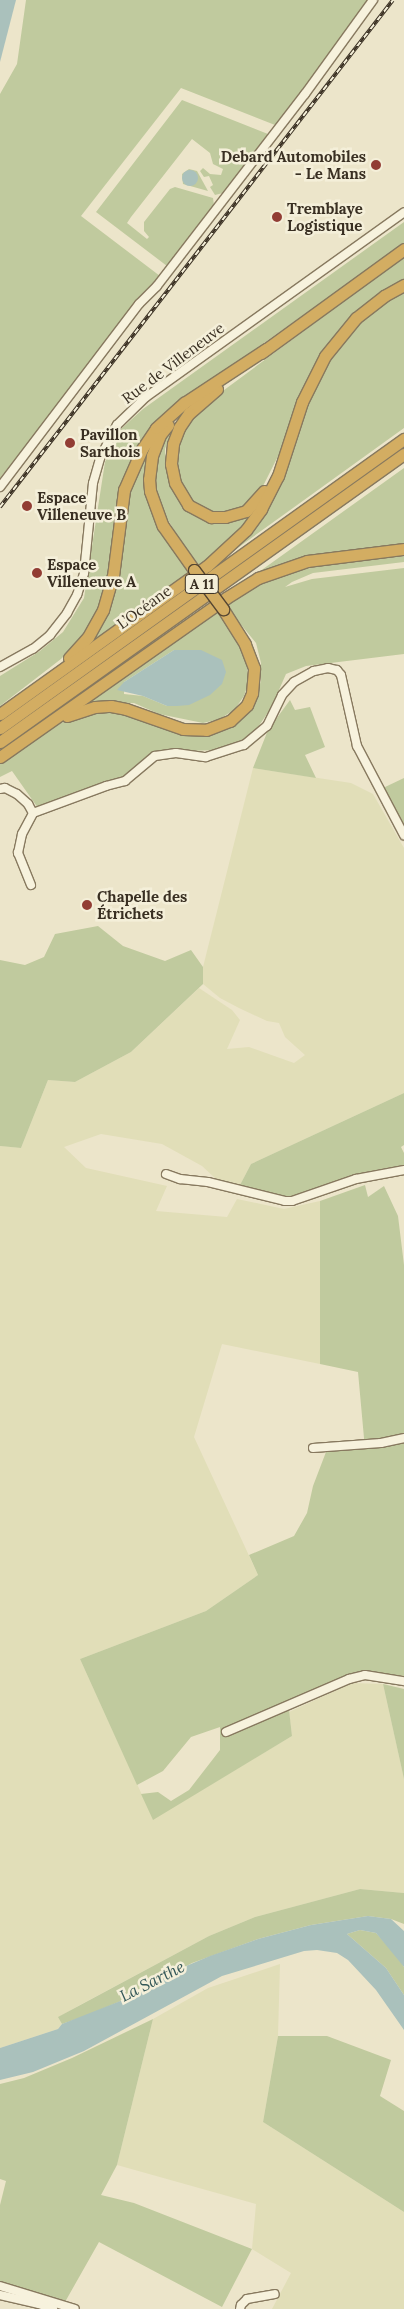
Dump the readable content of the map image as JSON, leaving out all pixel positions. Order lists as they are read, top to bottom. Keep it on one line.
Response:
{"streets":{"highway":["A 11","L’Océane"],"street":["Rue de Villeneuve"]},"water":["La Sarthe"],"places":["Debard Automobiles - Le Mans","Tremblaye Logistique","Pavillon Sarthois","Espace Villeneuve B","Espace Villeneuve A","Chapelle des Étrichets"]}
